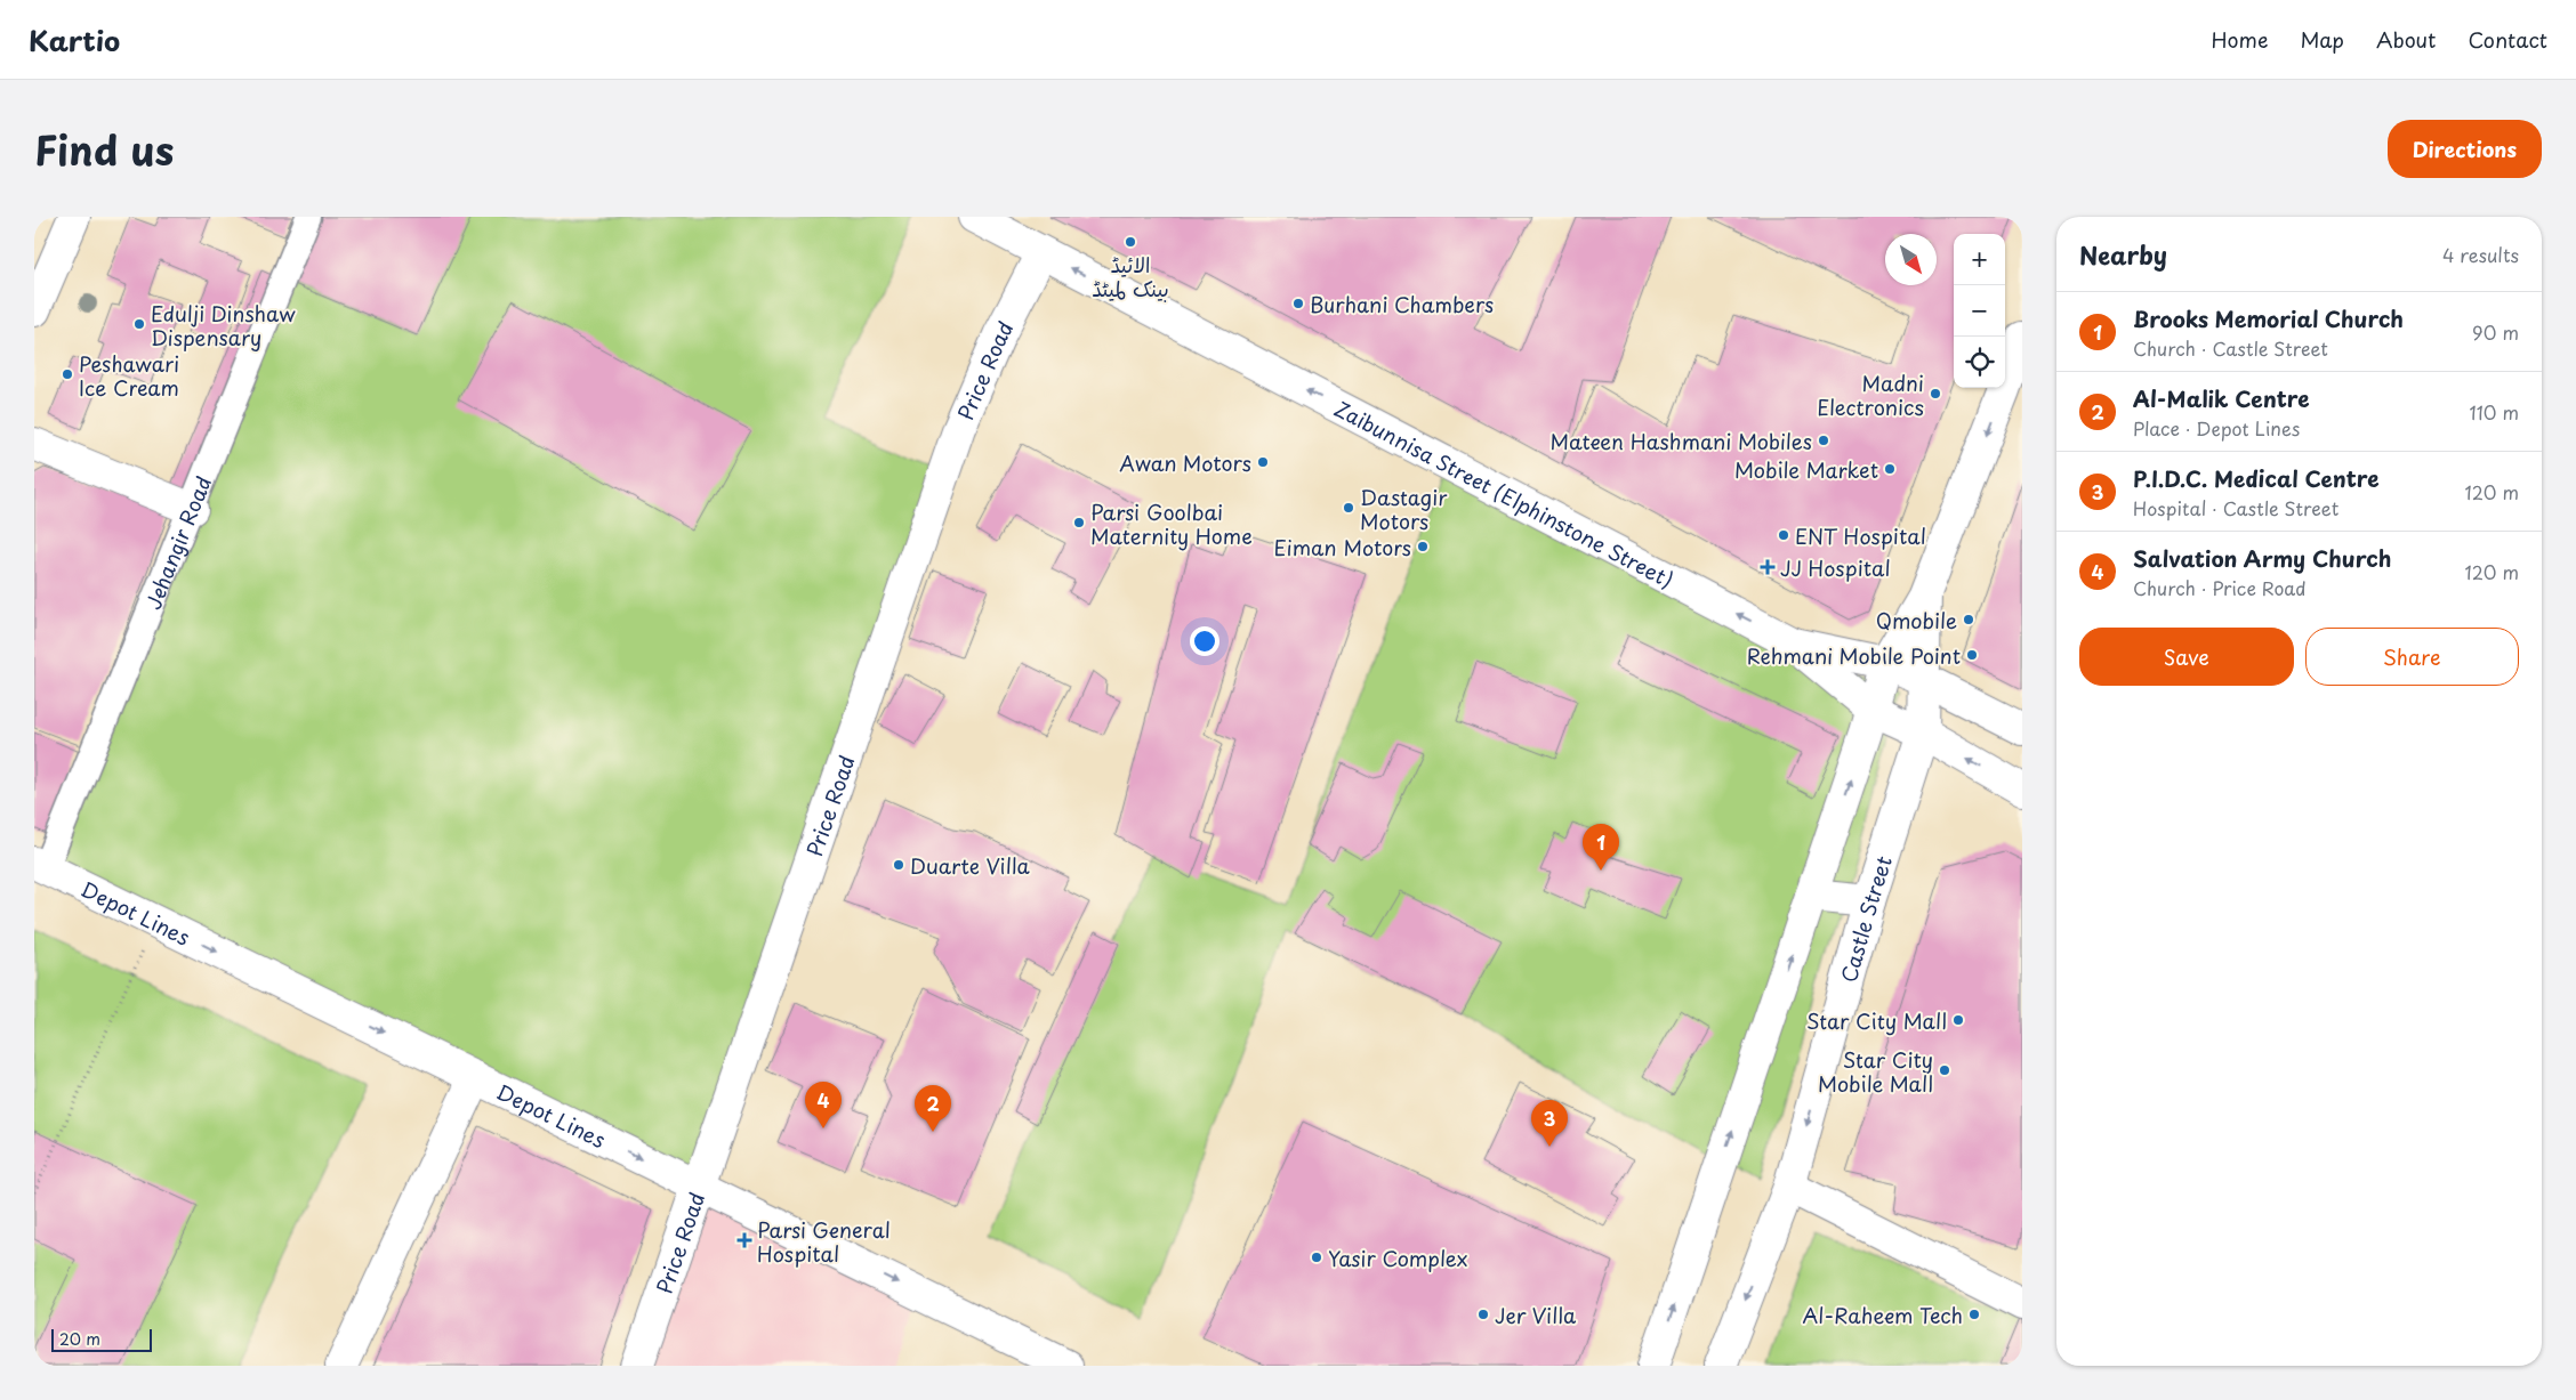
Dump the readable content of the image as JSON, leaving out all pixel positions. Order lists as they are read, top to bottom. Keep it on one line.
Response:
{"streets":{"street":["Price Road","Zaibunnisa Street (Elphinstone Street)","Jehangir Road","Depot Lines","Castle Street"]},"crossings":[["Price Road","Zaibunnisa Street (Elphinstone Street)"],["Price Road","Depot Lines"],["Zaibunnisa Street (Elphinstone Street)","Castle Street"],["Jehangir Road","Depot Lines"]],"one_way":["Zaibunnisa Street (Elphinstone Street)","Depot Lines"],"places":{"other":["الائیڈ بینک لمیٹڈ","Burhani Chambers","Edulji Dinshaw Dispensary","Peshawari Ice Cream","Madni Electronics","Mateen Hashmani Mobiles","Awan Motors","Mobile Market","Dastagir Motors","Parsi Goolbai Maternity Home","ENT Hospital","Eiman Motors","Qmobile","Rehmani Mobile Point","Duarte Villa","Star City Mall","Star City Mobile Mall","Yasir Complex","Jer Villa","Al-Raheem Tech"],"health":["JJ Hospital","Parsi General Hospital"]},"scale_bar":"20 m","north":"bottom right","page":{"header":"Kartio","nav":["Home","Map","About","Contact"],"title":"Find us","buttons":["Directions",["Save","Share"]],"heading":["Nearby","4 results"],"map_buttons":["+","−"],"list":[{"mark":"1","name":"Brooks Memorial Church","note":"Church · Castle Street","value":"90 m"},{"mark":"2","name":"Al-Malik Centre","note":"Place · Depot Lines","value":"110 m"},{"mark":"3","name":"P.I.D.C. Medical Centre","note":"Hospital · Castle Street","value":"120 m"},{"mark":"4","name":"Salvation Army Church","note":"Church · Price Road","value":"120 m"}],"pins":["1","4","2","3"],"scale":"20 m"}}
